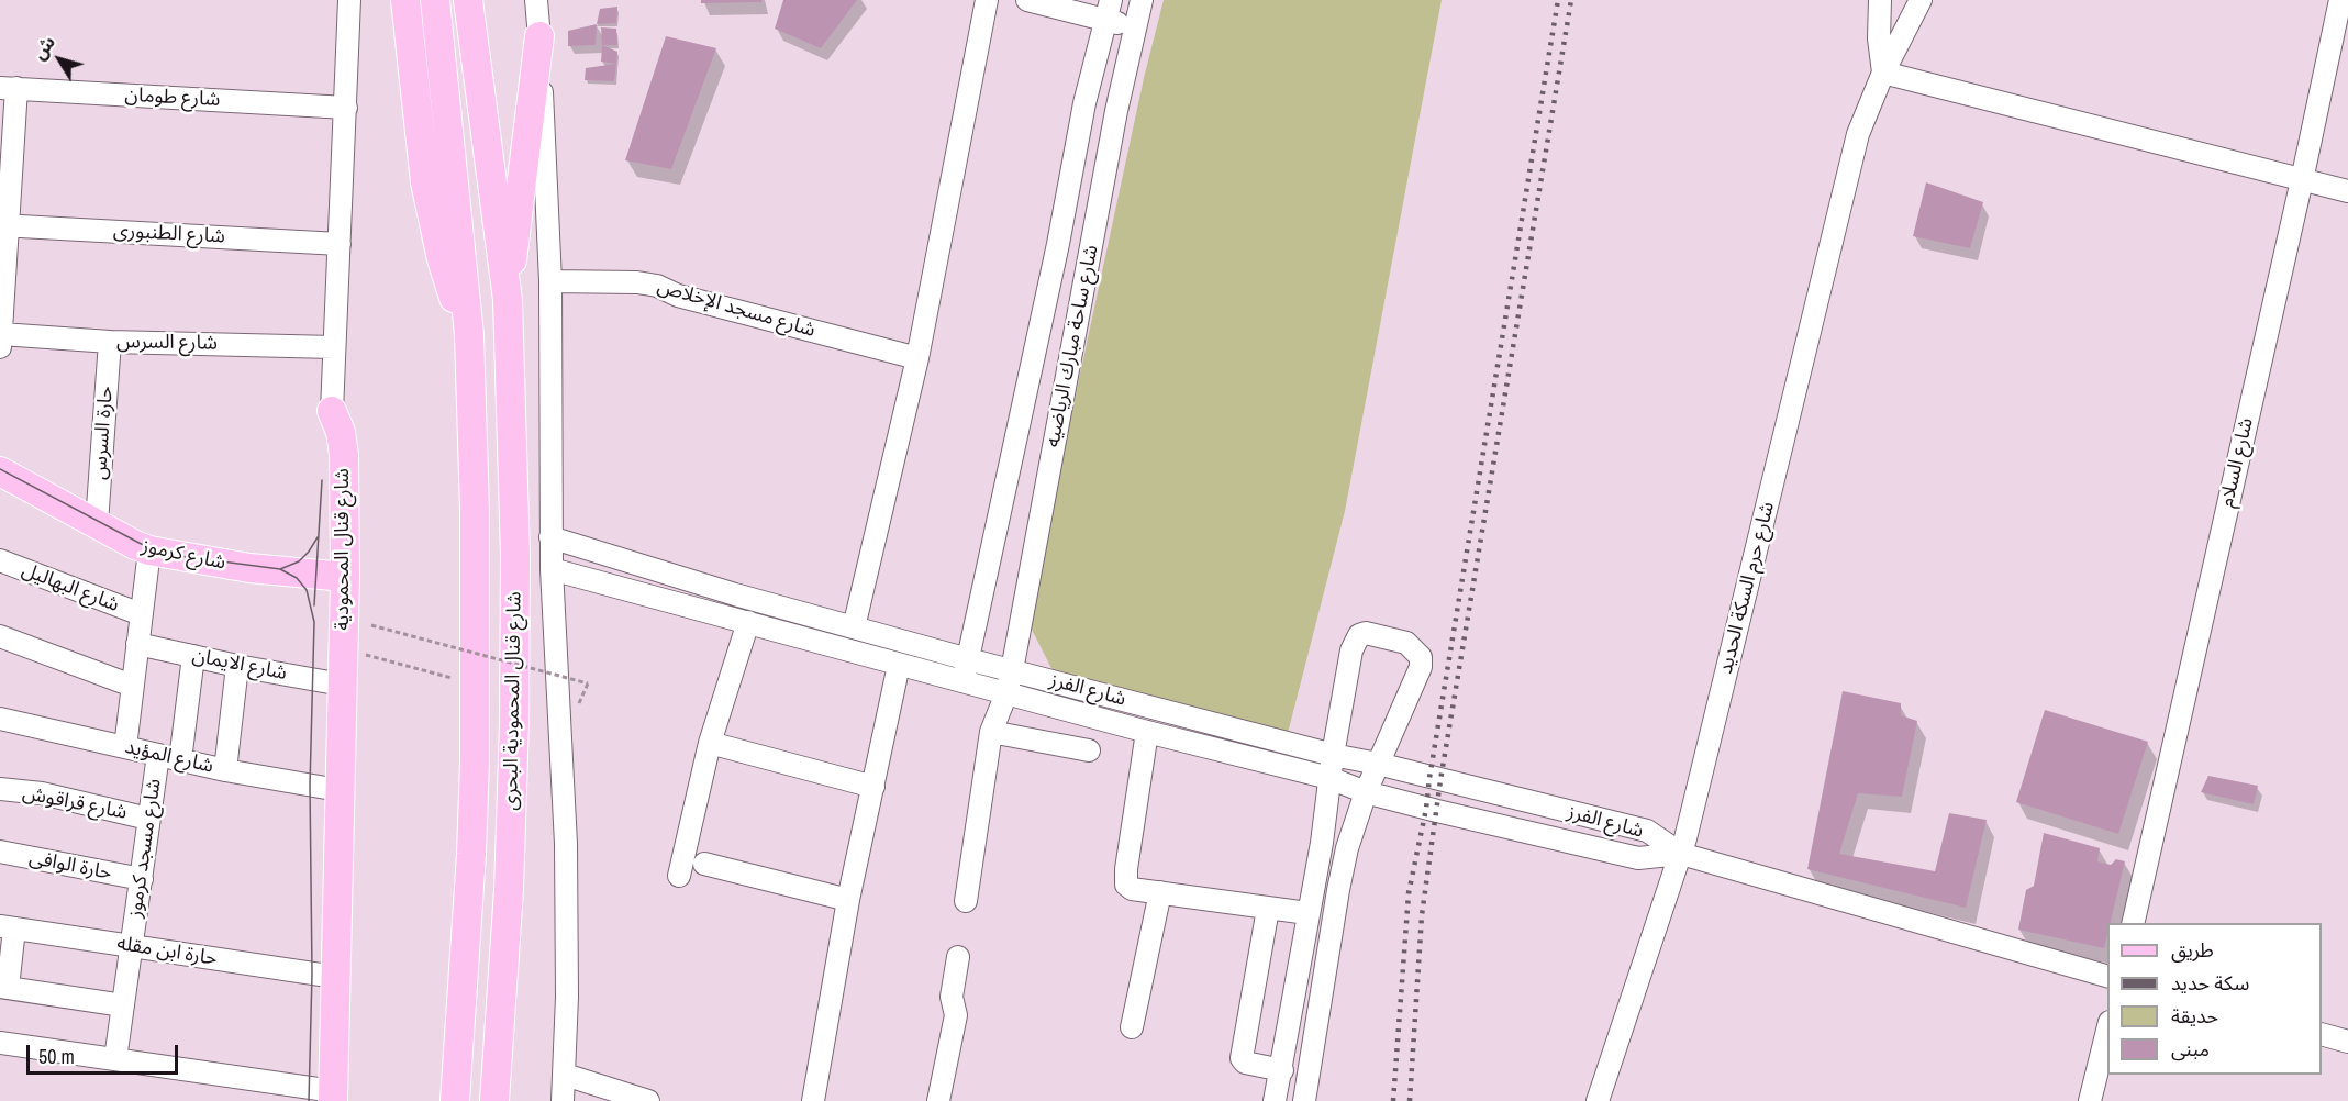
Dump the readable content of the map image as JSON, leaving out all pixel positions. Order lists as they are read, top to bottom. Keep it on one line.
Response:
{"streets":{"main road":["شارع قنال المحمودية","شارع كرموز","شارع قنال المحمودية البحرى"],"street":["شارع طومان","شارع الطنبورى","شارع مسجد الإخلاص","شارع السرس","شارع ساحة مبارك الرياضيه","حارة السرس","شارع السلام","شارع البهاليل","شارع حرم السكة الحديد","شارع الايمان","شارع الفرز","شارع المؤيد","شارع قراقوش","شارع مسجد كرموز","حارة الوافى","حارة ابن مقله"]},"crossings":[["شارع طومان","شارع قنال المحمودية"],["شارع الطنبورى","شارع قنال المحمودية"],["شارع السرس","حارة السرس"],["شارع السرس","شارع قنال المحمودية"],["شارع ساحة مبارك الرياضيه","شارع الفرز"],["حارة السرس","شارع كرموز"],["شارع قنال المحمودية","شارع كرموز"],["شارع قنال المحمودية","شارع الايمان"],["شارع قنال المحمودية","شارع المؤيد"],["شارع قنال المحمودية","حارة ابن مقله"],["شارع حرم السكة الحديد","شارع الفرز"],["شارع المؤيد","شارع مسجد كرموز"],["شارع قراقوش","شارع مسجد كرموز"],["شارع مسجد كرموز","حارة الوافى"],["شارع مسجد كرموز","حارة ابن مقله"]],"legend":["طريق","سكة حديد","حديقة","مبنى"],"scale_bar":"50 m","north":"top left"}
